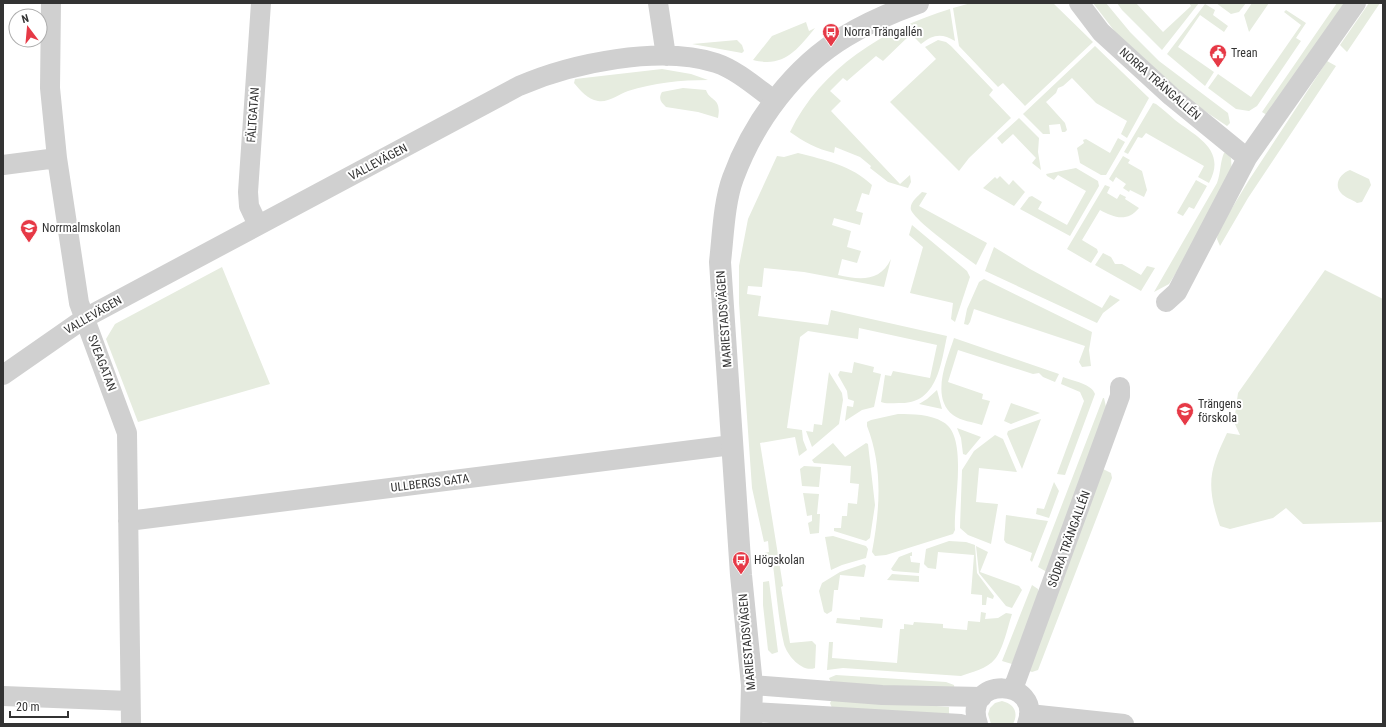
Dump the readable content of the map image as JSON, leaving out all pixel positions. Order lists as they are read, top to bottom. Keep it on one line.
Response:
{"streets":{"street":["NORRA TRÄNGALLÉN","FÄLTGATAN","VALLEVÄGEN","MARIESTADSVÄGEN","SVEAGATAN","ULLBERGS GATA","SÖDRA TRÄNGALLÉN"]},"crossings":[["FÄLTGATAN","VALLEVÄGEN"],["VALLEVÄGEN","MARIESTADSVÄGEN"],["VALLEVÄGEN","SVEAGATAN"],["MARIESTADSVÄGEN","ULLBERGS GATA"],["SVEAGATAN","ULLBERGS GATA"]],"places":{"bus stop":["Norra Trängallén","Högskolan"],"public building":["Trean"],"school or university":["Norrmalmskolan","Trängens förskola"]},"scale_bar":"20 m","north":"top"}
